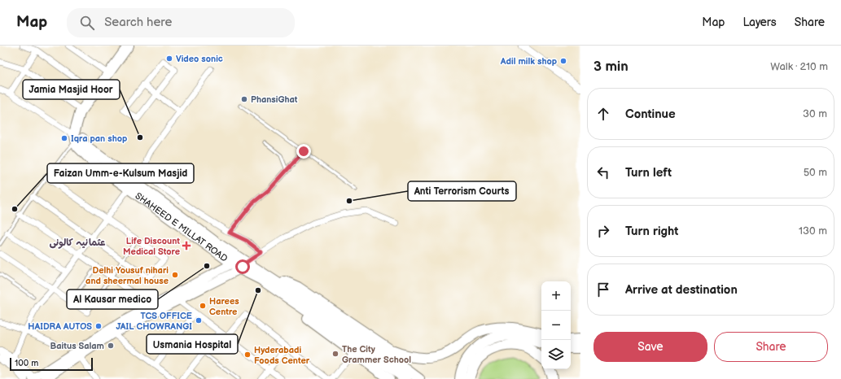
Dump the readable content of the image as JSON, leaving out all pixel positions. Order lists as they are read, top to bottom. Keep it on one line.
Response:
{"streets":{"main road":["SHAHEED E MILLAT ROAD"]},"districts":["عثمانیہ کالونی"],"places":{"other":["Video sonic","Adil milk shop","PhansiGhat","Jamia Masjid Hoor","Iqra pan shop","Anti Terrorism Courts","Faizan Umm-e-Kulsum Masjid","Al Kausar medico","Delhi Yousuf nihari and sheermal house","Usmania Hospital","Harees Centre","TCS OFFICE JAIL CHOWRANGI","HAIDRA AUTOS","Baitus Salam","The City Grammer School","Hyderabadi Foods Center"],"health":["Life Discount Medical Store"]},"scale_bar":"100 m","page":{"header":"Map","search":"Search here","nav":["Map","Layers","Share"],"heading":["3 min","Walk · 210 m"],"list":[["Continue","30 m"],["Turn left","50 m"],["Turn right","130 m"],"Arrive at destination"],"map_buttons":["+","−"],"buttons":["Save","Share"],"scale":"100 m"}}
